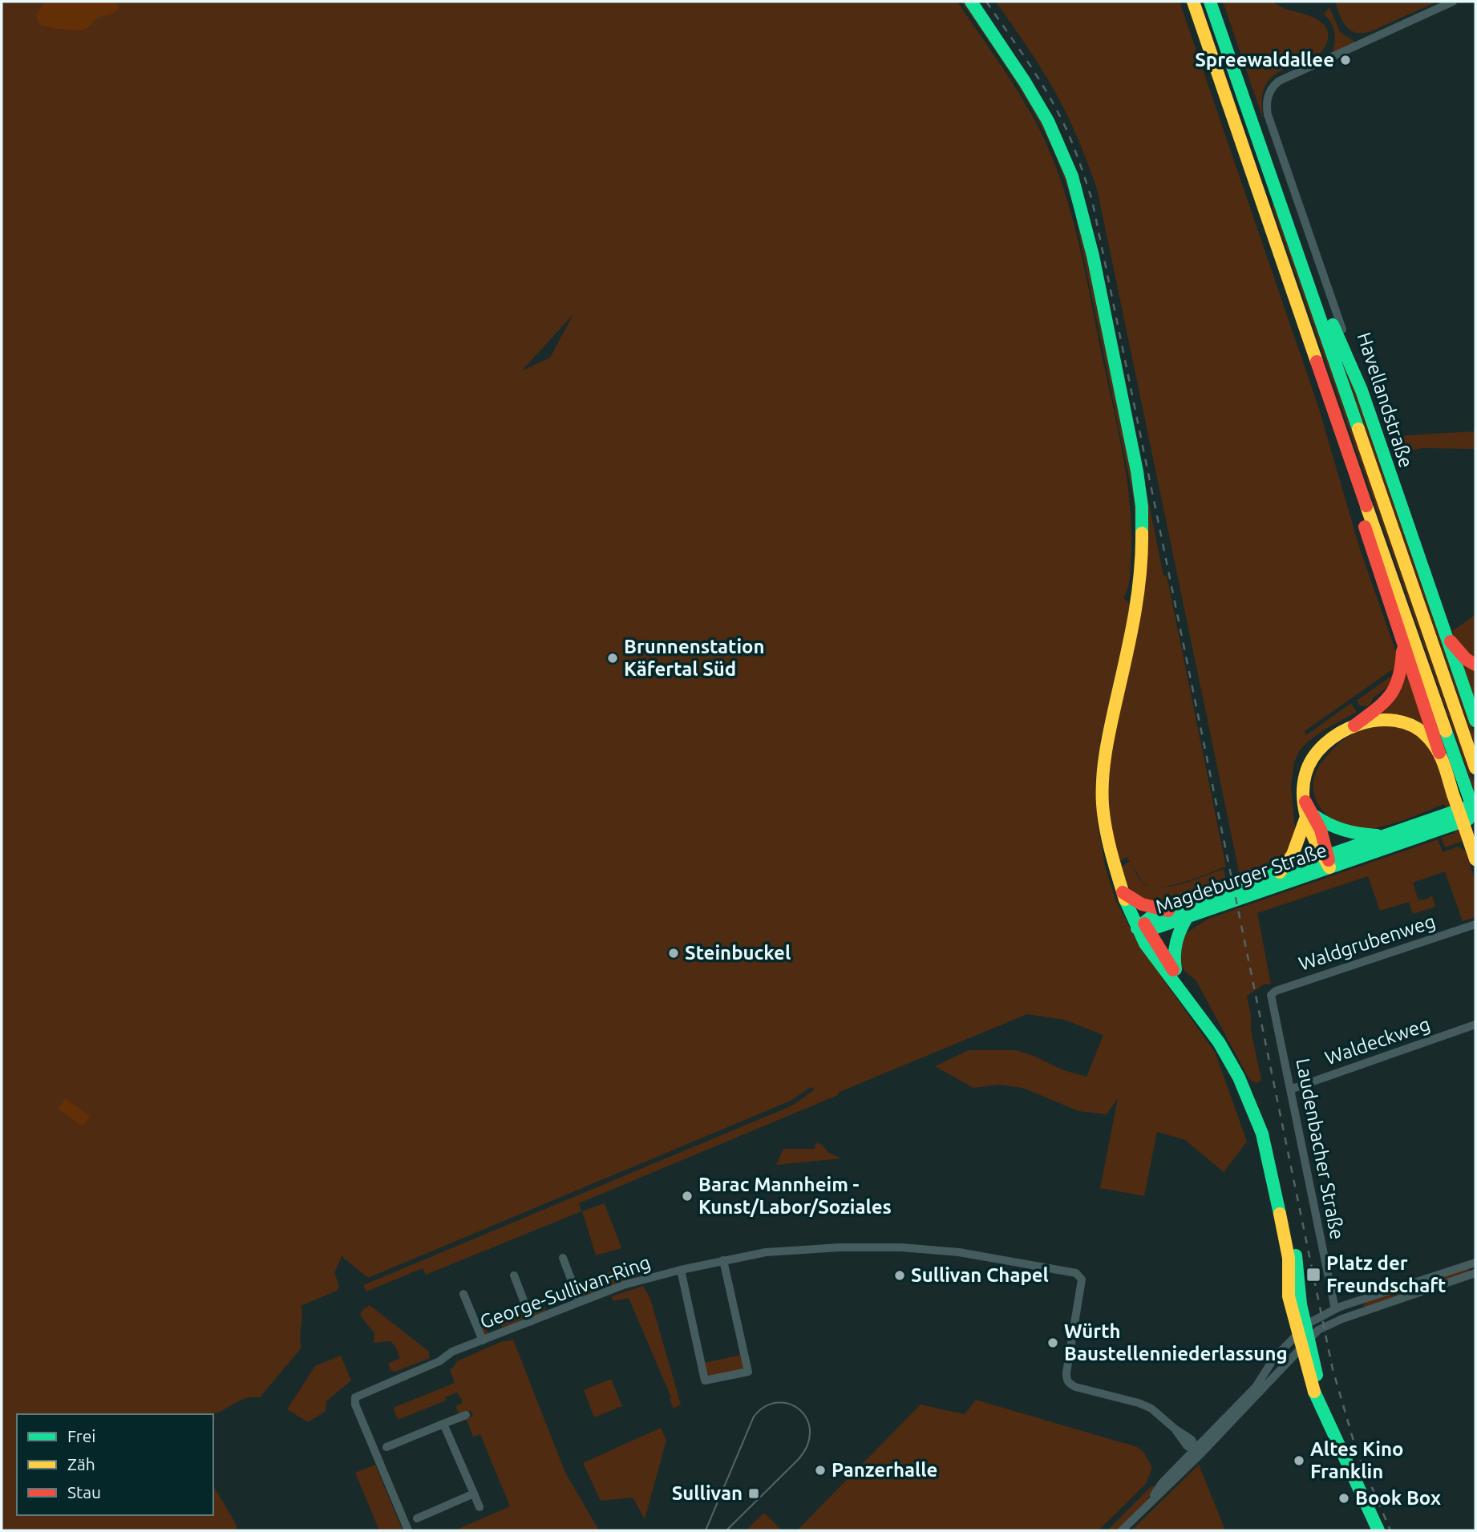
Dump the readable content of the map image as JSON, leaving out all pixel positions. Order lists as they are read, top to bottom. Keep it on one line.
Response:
{"streets":{"main road":["Havellandstraße","Magdeburger Straße"],"street":["Waldgrubenweg","Waldeckweg","Laudenbacher Straße","George-Sullivan-Ring"]},"crossings":[["Waldgrubenweg","Laudenbacher Straße"],["Waldeckweg","Laudenbacher Straße"]],"places":{"other":["Spreewaldallee","Brunnenstation Käfertal Süd","Steinbuckel","Barac Mannheim - Kunst/Labor/Soziales","Sullivan Chapel","Würth Baustellenniederlassung","Altes Kino Franklin","Panzerhalle","Book Box"],"transit":["Platz der Freundschaft","Sullivan"]},"legend":["Frei","Zäh","Stau"]}
